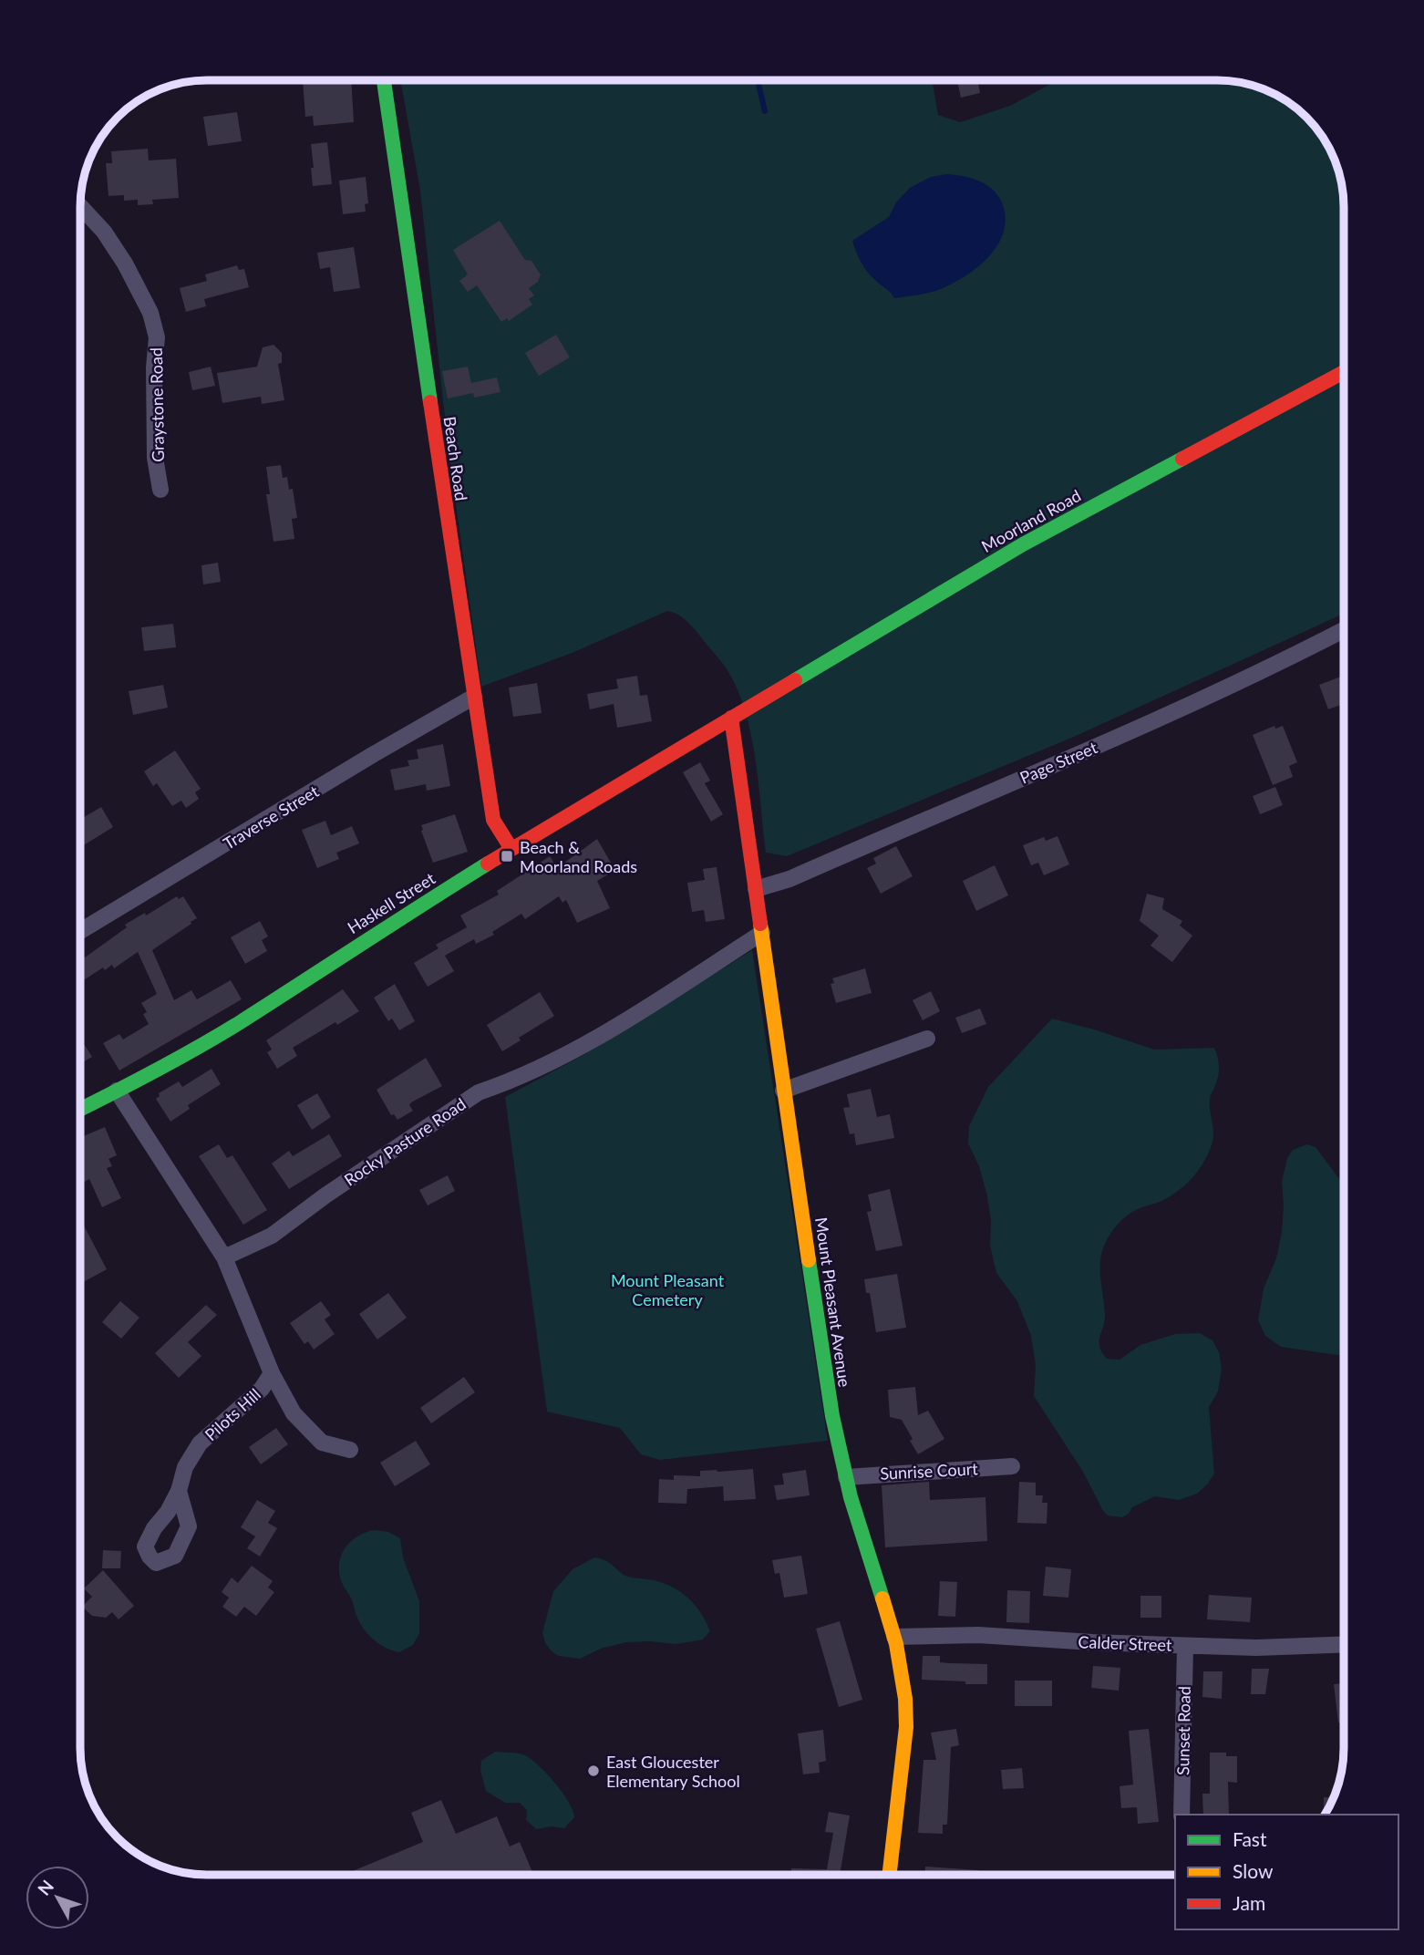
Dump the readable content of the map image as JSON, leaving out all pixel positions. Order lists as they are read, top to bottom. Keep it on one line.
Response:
{"streets":{"street":["Graystone Road","Beach Road","Moorland Road","Page Street","Traverse Street","Haskell Street","Rocky Pasture Road","Mount Pleasant Avenue","Pilots Hill","Sunrise Court","Calder Street","Sunset Road"]},"crossings":[["Beach Road","Traverse Street"],["Beach Road","Haskell Street"],["Moorland Road","Haskell Street"],["Moorland Road","Mount Pleasant Avenue"],["Page Street","Mount Pleasant Avenue"],["Haskell Street","Mount Pleasant Avenue"],["Rocky Pasture Road","Mount Pleasant Avenue"],["Rocky Pasture Road","Pilots Hill"],["Mount Pleasant Avenue","Sunrise Court"],["Mount Pleasant Avenue","Calder Street"],["Calder Street","Sunset Road"]],"parks":["Mount Pleasant Cemetery"],"places":{"transit":["Beach & Moorland Roads"],"other":["East Gloucester Elementary School"]},"legend":["Fast","Slow","Jam"],"north":"top left"}
